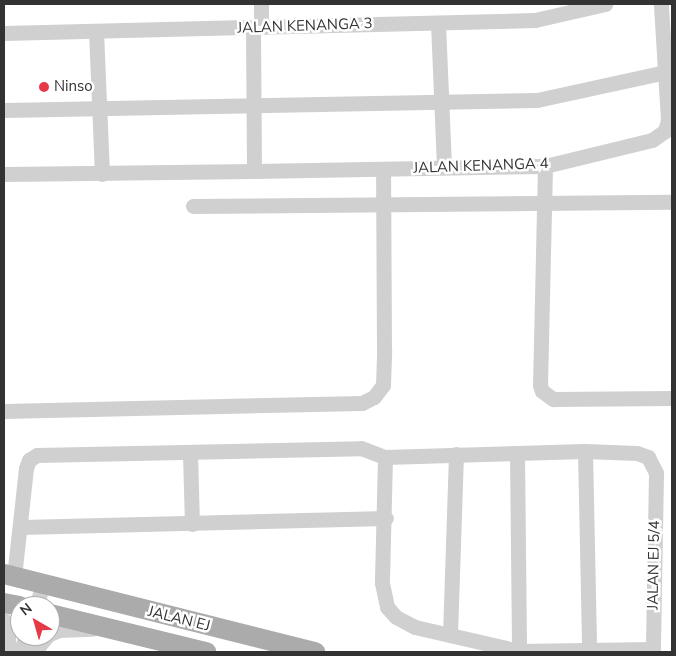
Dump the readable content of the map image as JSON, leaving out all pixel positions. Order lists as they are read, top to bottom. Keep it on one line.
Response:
{"streets":{"main road":["JALAN EJ"],"street":["JALAN KENANGA 3","JALAN KENANGA 4","JALAN EJ 5/4"]},"places":["Ninso"],"north":"top left"}
